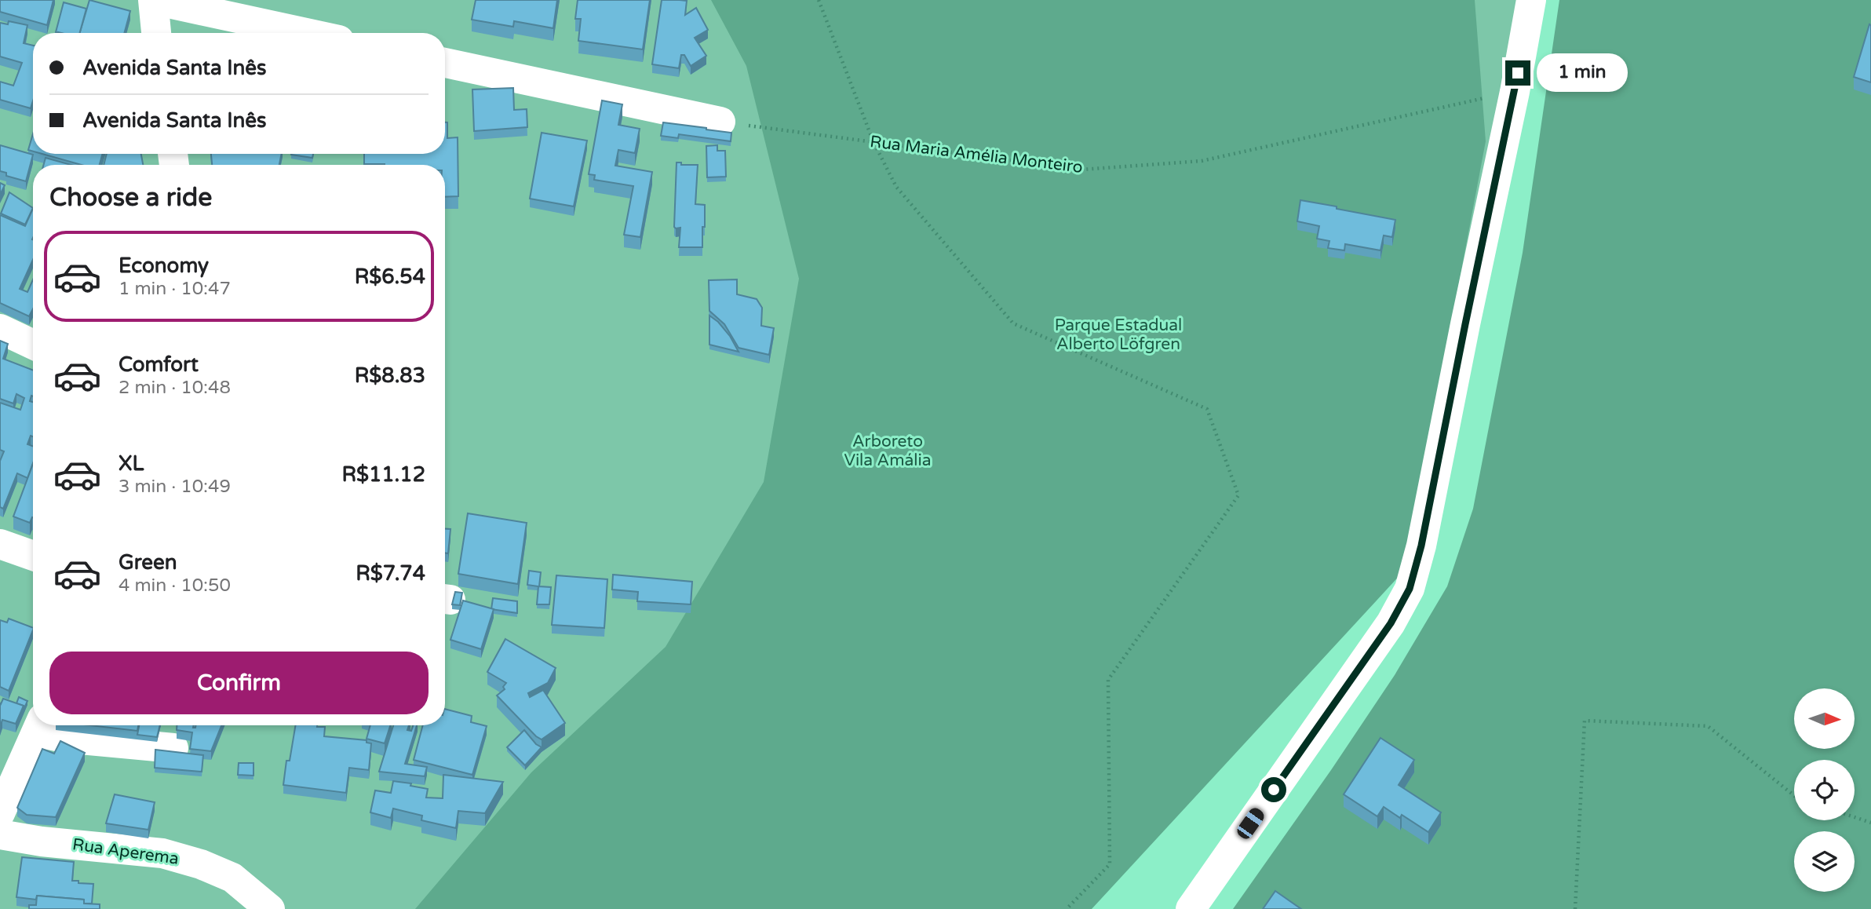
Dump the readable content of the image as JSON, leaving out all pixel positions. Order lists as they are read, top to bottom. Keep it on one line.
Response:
{"streets":{"street":["Rua Aperema"],"path":["Rua Maria Amélia Monteiro"]},"parks":["Parque Estadual Alberto Löfgren","Arboreto Vila Amália"],"north":"right","page":{"banner":["Avenida Santa Inês","Avenida Santa Inês"],"bubble":"1 min","heading":"Choose a ride","list":[{"name":"Economy","note":"1 min · 10:47","value":"R$6.54"},{"name":"Comfort","note":"2 min · 10:48","value":"R$8.83"},{"name":"XL","note":"3 min · 10:49","value":"R$11.12"},{"name":"Green","note":"4 min · 10:50","value":"R$7.74"}],"buttons":"Confirm"}}
